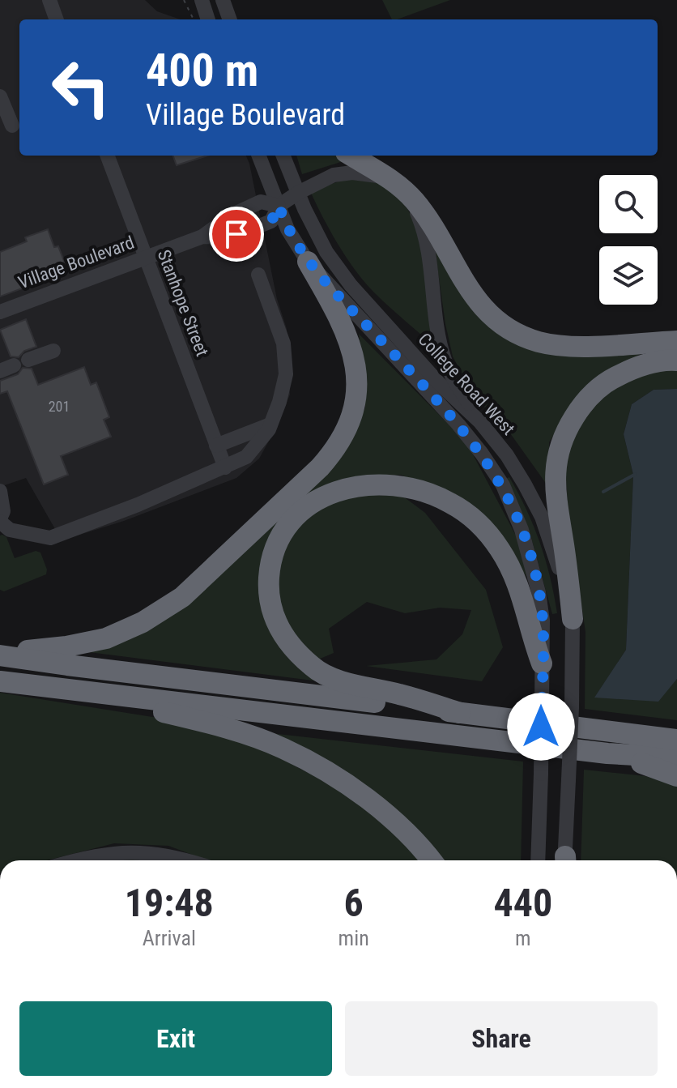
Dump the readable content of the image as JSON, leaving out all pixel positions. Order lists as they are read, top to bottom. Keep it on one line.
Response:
{"streets":{"street":["Village Boulevard","Stanhope Street","College Road West"]},"crossings":[["Village Boulevard","Stanhope Street"],["Village Boulevard","College Road West"]],"house_numbers":["201"],"page":{"turn":["400 m","Village Boulevard"],"eta":["19:48","Arrival","6","min","440","m"],"buttons":["Exit","Share"]}}
